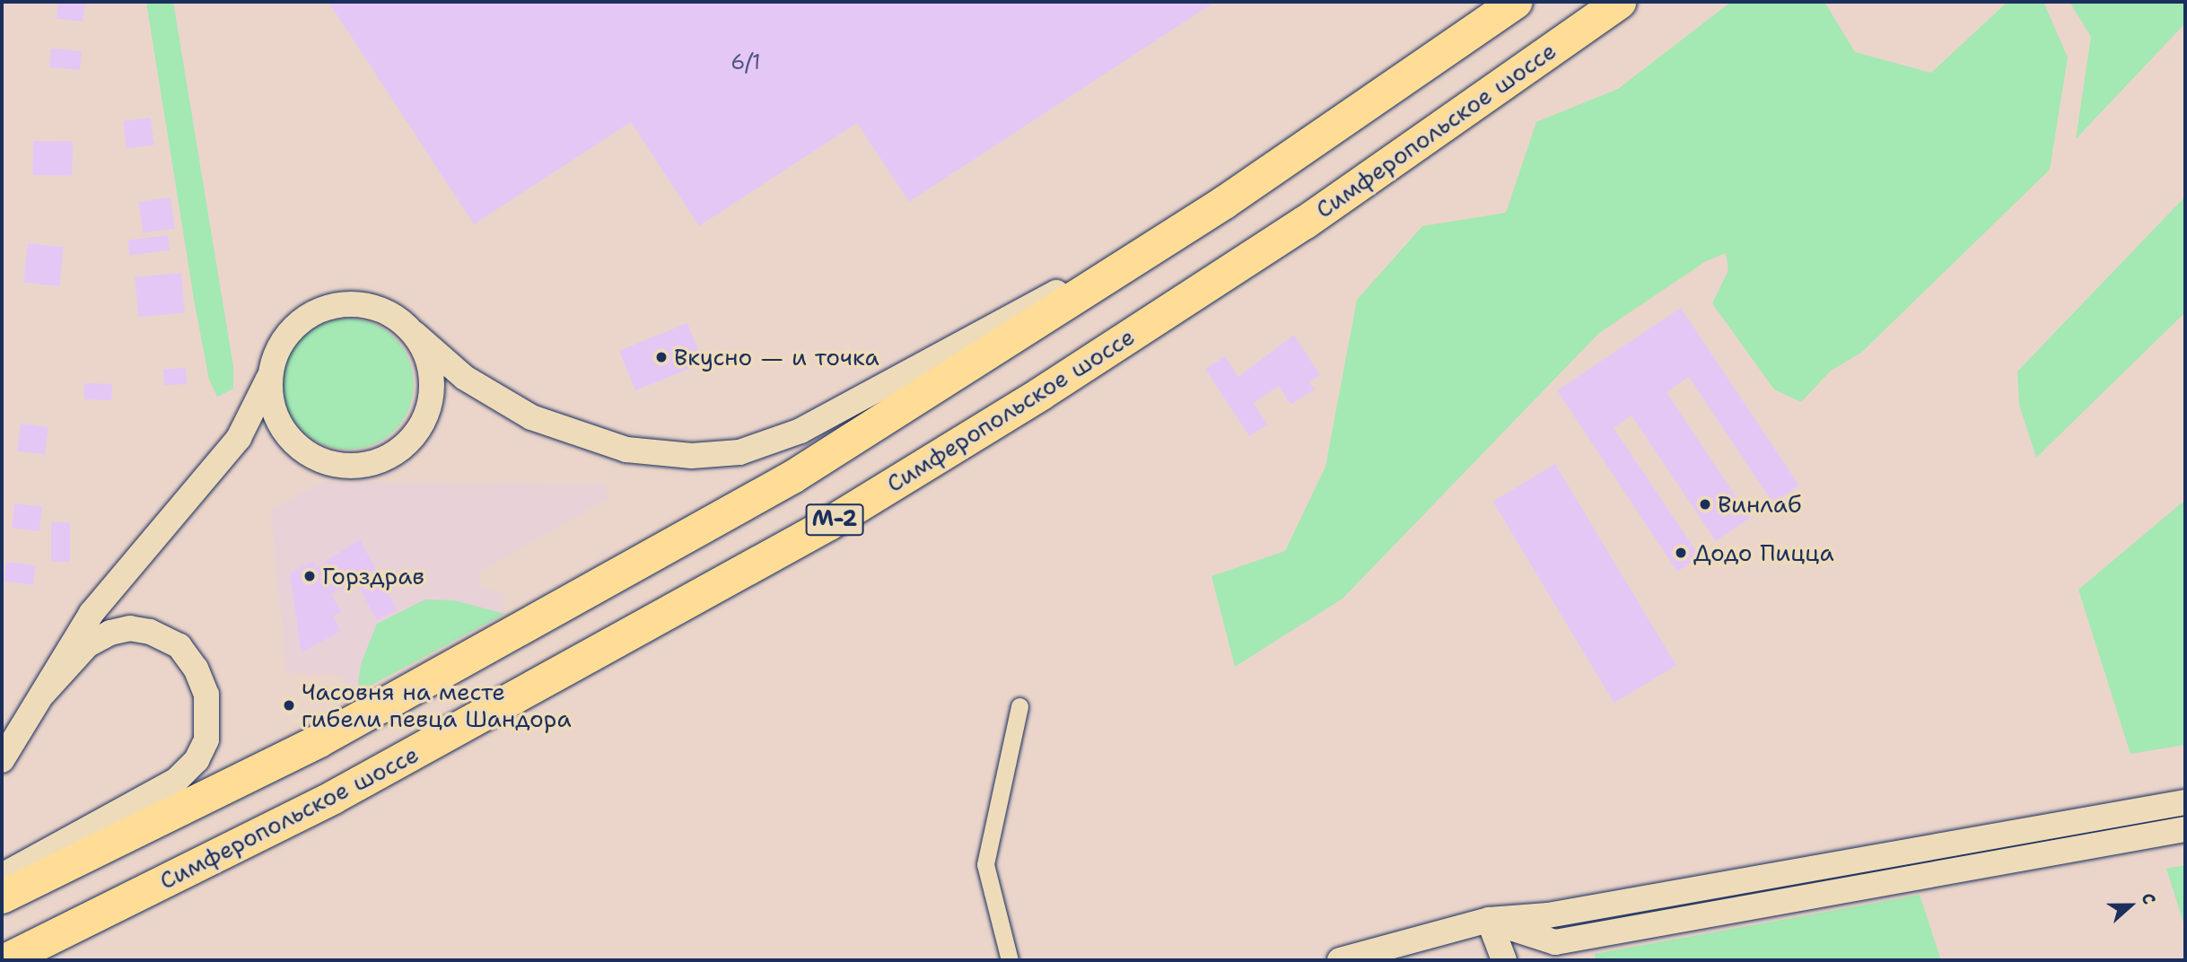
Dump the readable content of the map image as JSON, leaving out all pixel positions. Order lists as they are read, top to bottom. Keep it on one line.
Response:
{"streets":{"highway":["Симферопольское шоссе","М-2"]},"places":["Вкусно — и точка","Винлаб","Додо Пицца","Горздрав","Часовня на месте гибели певца Шандора"],"house_numbers":["6/1"],"north":"right"}
